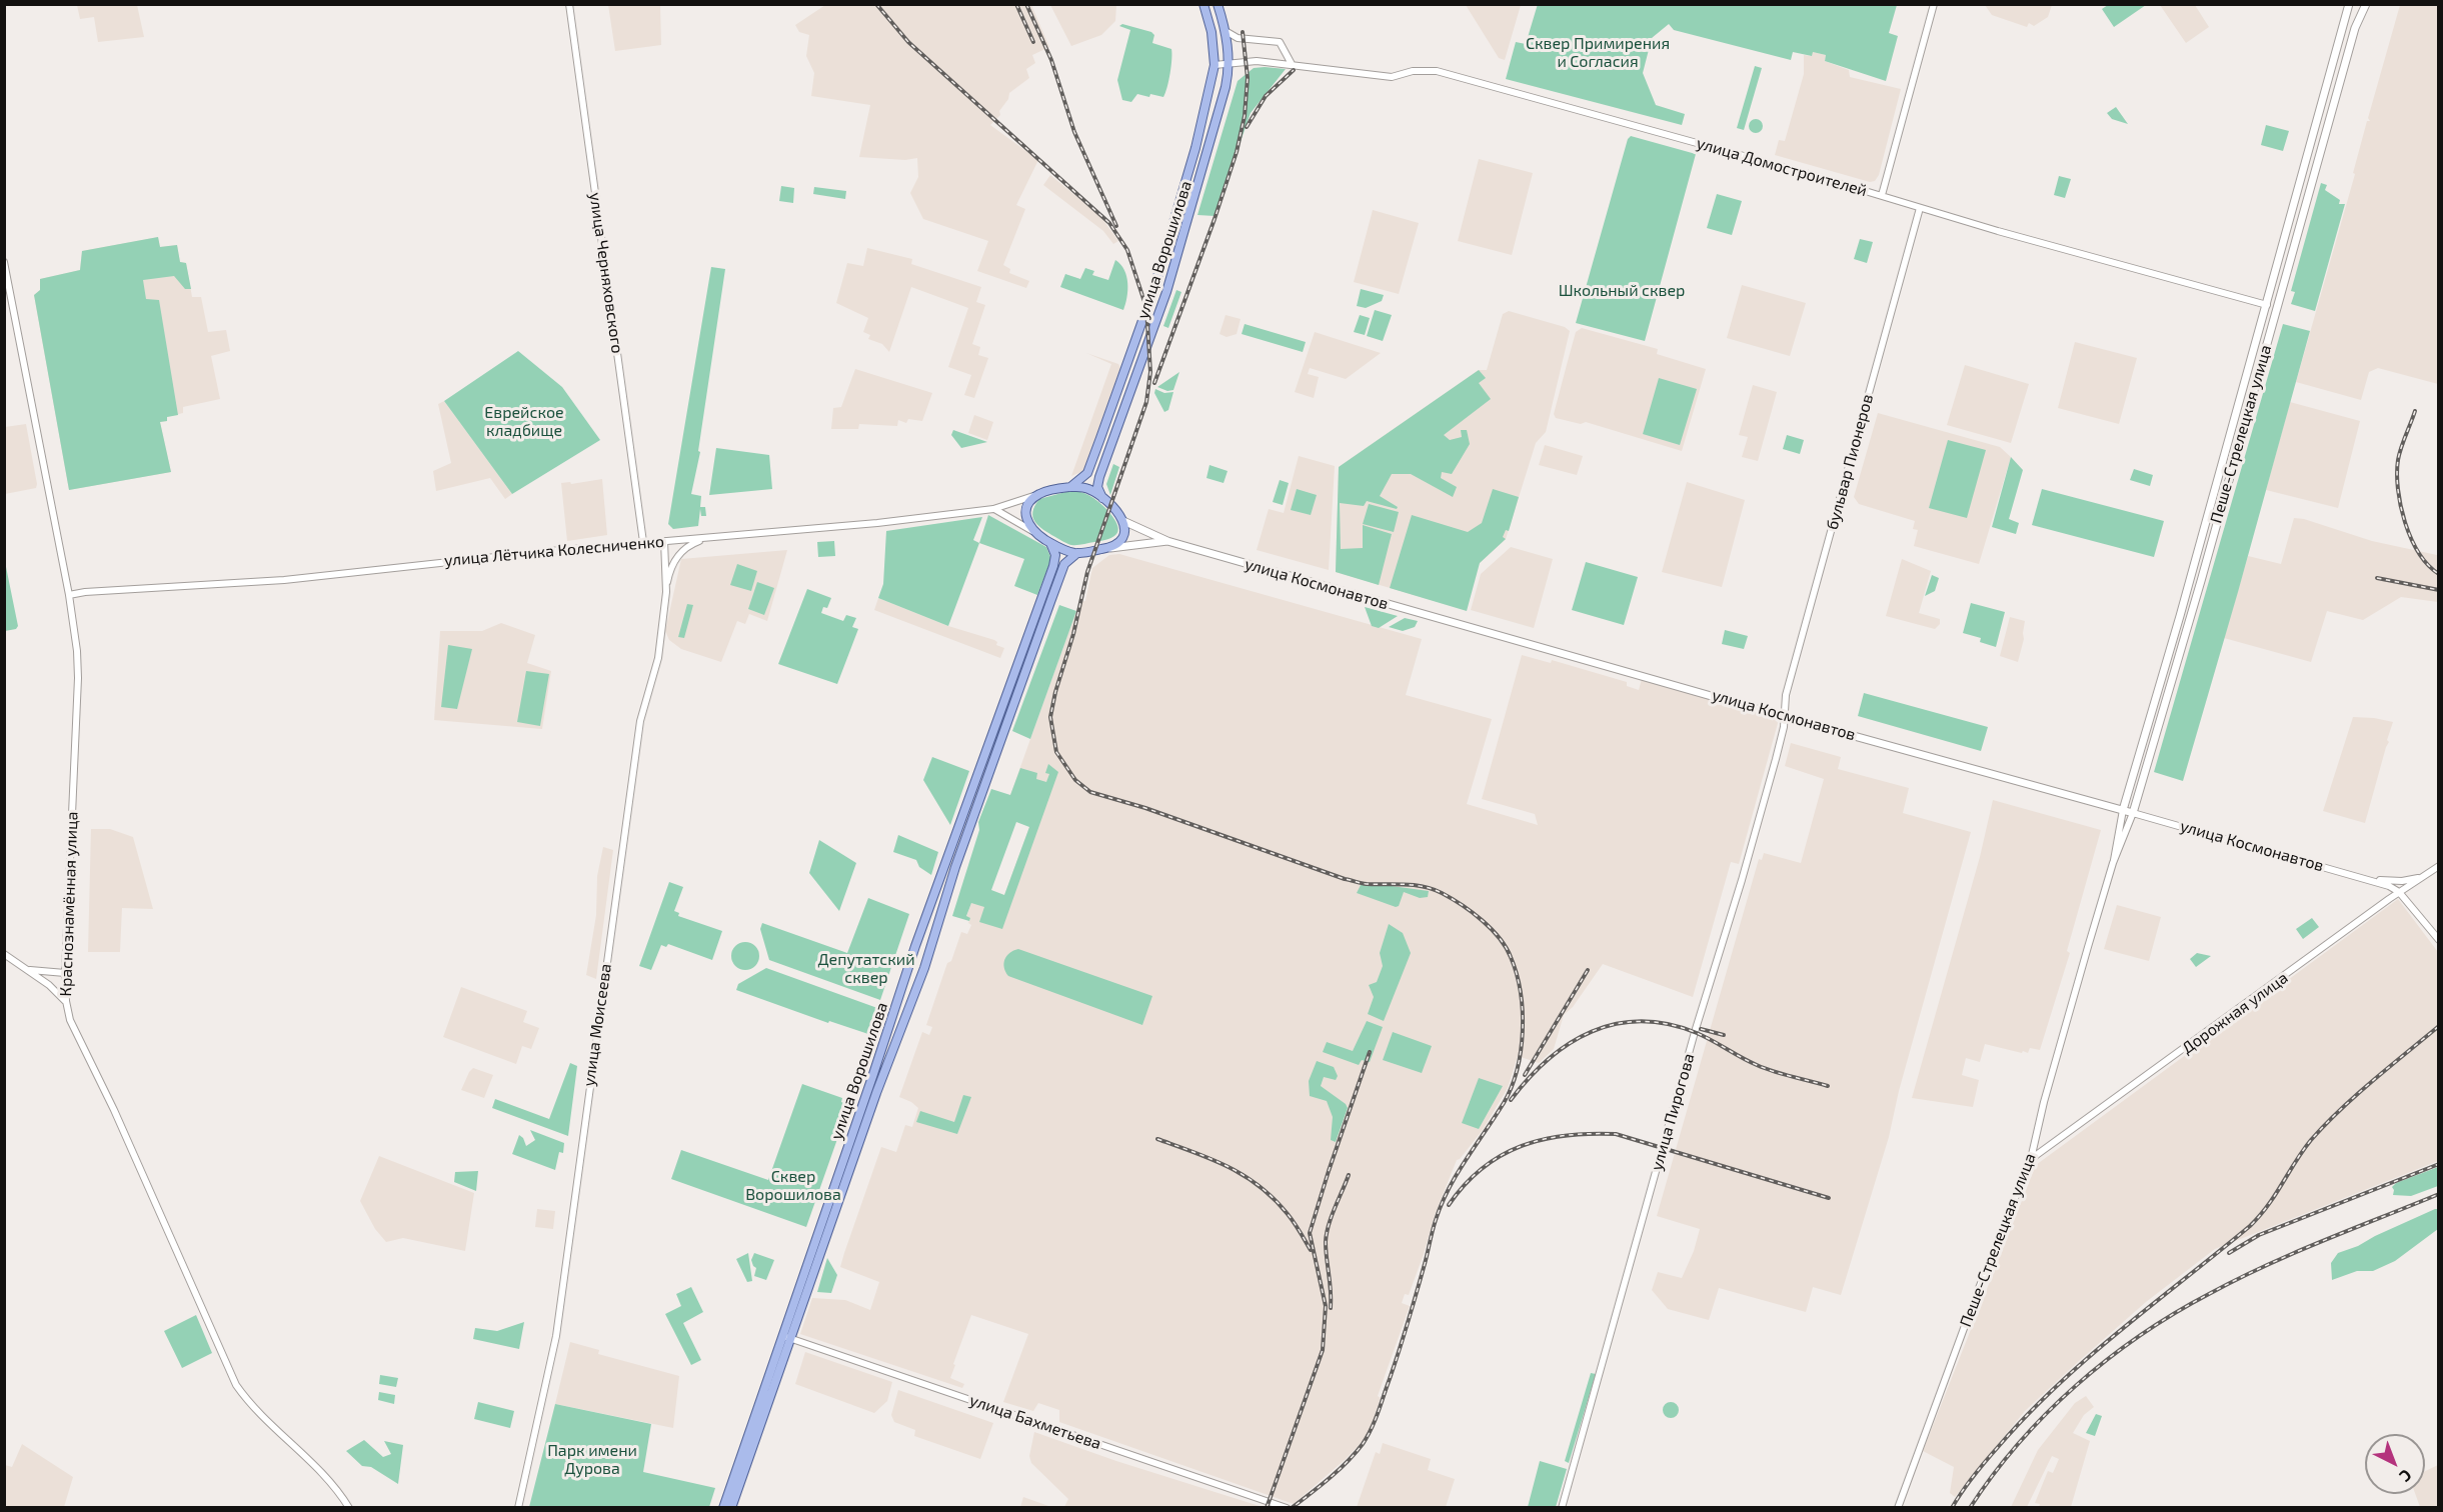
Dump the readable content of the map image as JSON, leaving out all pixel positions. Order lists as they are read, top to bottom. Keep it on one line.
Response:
{"streets":{"main road":["улица Ворошилова","Пеше-Стрелецкая улица","улица Космонавтов"],"street":["улица Домостроителей","улица Черняховского","бульвар Пионеров","улица Лётчика Колесниченко","Краснознамённая улица","Дорожная улица","улица Моисеева","улица Пирогова","улица Бахметьева"]},"crossings":[["улица Домостроителей","улица Ворошилова"],["улица Домостроителей","Пеше-Стрелецкая улица"],["улица Домостроителей","бульвар Пионеров"],["улица Ворошилова","улица Лётчика Колесниченко"],["улица Ворошилова","улица Космонавтов"],["улица Ворошилова","улица Бахметьева"],["улица Черняховского","улица Лётчика Колесниченко"],["Пеше-Стрелецкая улица","улица Космонавтов"],["Пеше-Стрелецкая улица","Дорожная улица"],["бульвар Пионеров","улица Космонавтов"],["бульвар Пионеров","улица Пирогова"],["улица Лётчика Колесниченко","улица Космонавтов"],["улица Лётчика Колесниченко","Краснознамённая улица"],["улица Лётчика Колесниченко","улица Моисеева"],["улица Космонавтов","Дорожная улица"],["улица Космонавтов","улица Пирогова"]],"parks":["Сквер Примирения и Согласия","Школьный сквер","Еврейское кладбище","Депутатский сквер","Сквер Ворошилова","Парк имени Дурова"],"north":"bottom right"}
